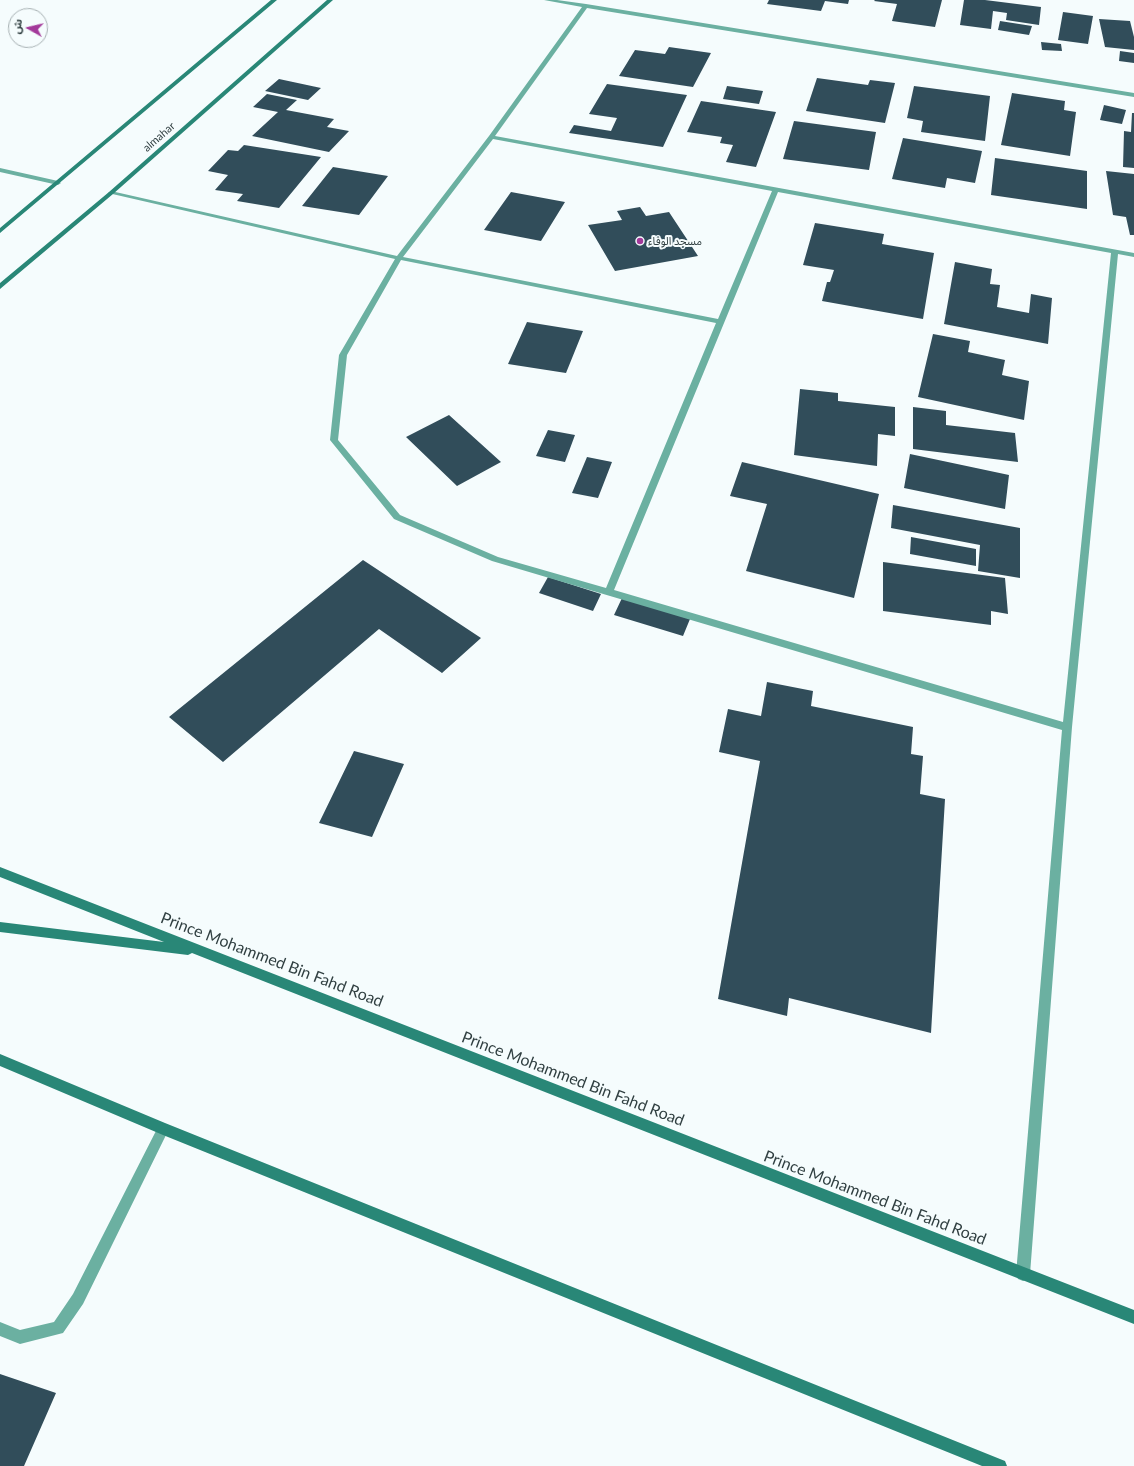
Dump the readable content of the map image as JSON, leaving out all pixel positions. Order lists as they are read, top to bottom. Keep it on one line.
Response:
{"streets":{"street":["almahar","Prince Mohammed Bin Fahd Road"]},"places":["مسجد الوفاء"],"north":"left"}
